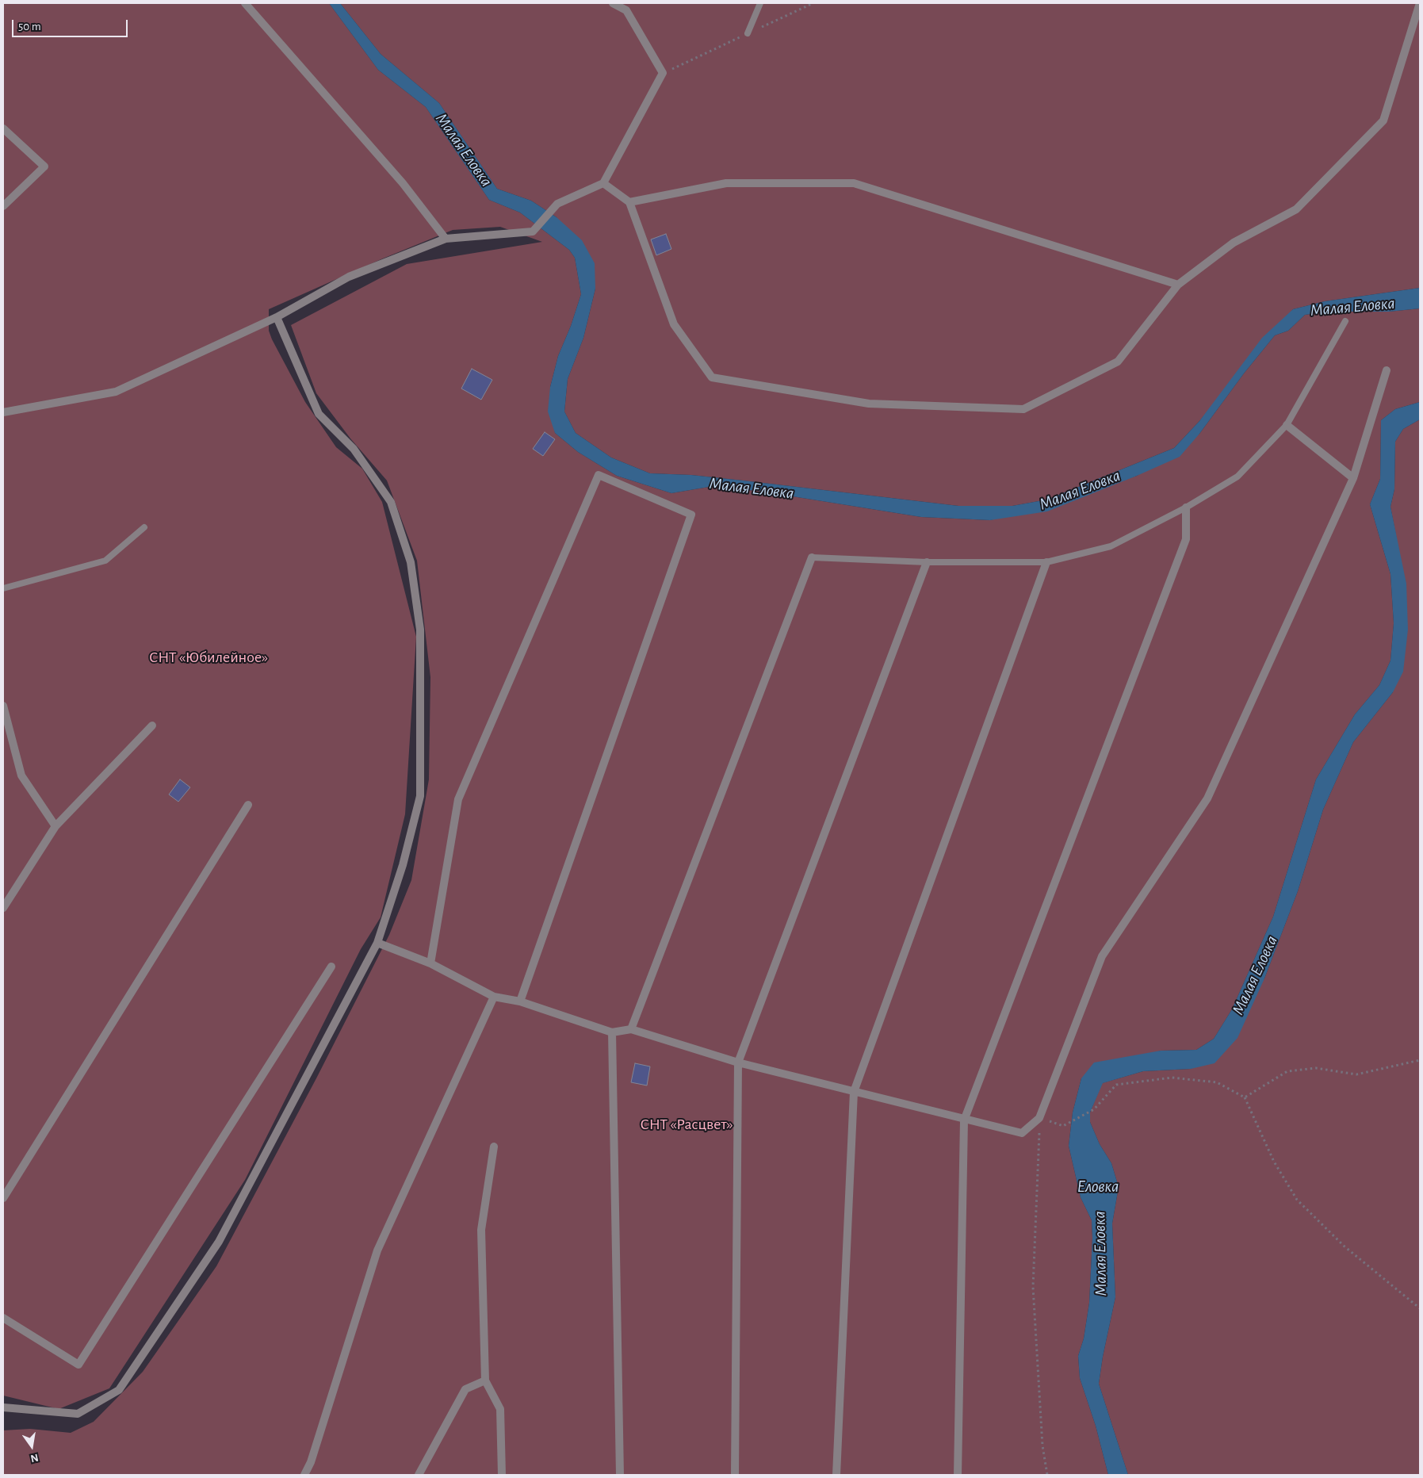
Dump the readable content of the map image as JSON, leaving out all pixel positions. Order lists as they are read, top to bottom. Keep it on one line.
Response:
{"water":["Малая Еловка","Еловка"],"parks":["СНТ «Юбилейное»","СНТ «Расцвет»"],"scale_bar":"50 m","north":"bottom"}
